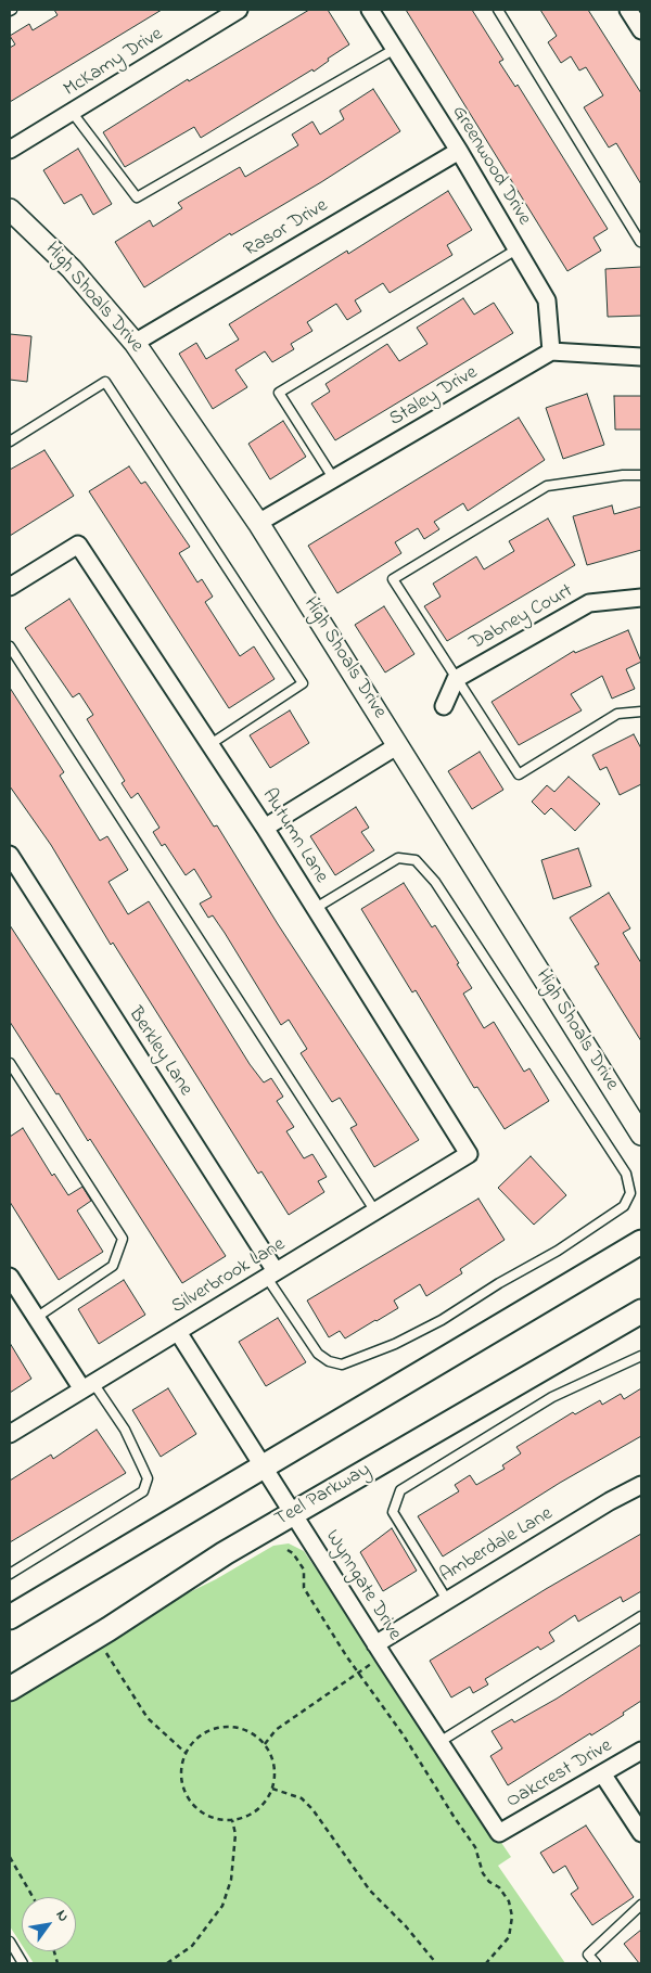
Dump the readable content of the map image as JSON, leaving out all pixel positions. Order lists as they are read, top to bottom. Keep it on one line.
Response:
{"streets":{"main road":["Teel Parkway"],"street":["McKamy Drive","Greenwood Drive","Rasor Drive","High Shoals Drive","Staley Drive","Dabney Court","Autumn Lane","Berkley Lane","Silverbrook Lane","Amberdale Lane","Wynngate Drive","Oakcrest Drive"]},"crossings":[["Greenwood Drive","Rasor Drive"],["Greenwood Drive","Staley Drive"],["Rasor Drive","High Shoals Drive"],["High Shoals Drive","Staley Drive"],["Autumn Lane","Silverbrook Lane"],["Berkley Lane","Silverbrook Lane"],["Silverbrook Lane","Wynngate Drive"],["Teel Parkway","Wynngate Drive"],["Amberdale Lane","Wynngate Drive"],["Wynngate Drive","Oakcrest Drive"]],"north":"top right"}
